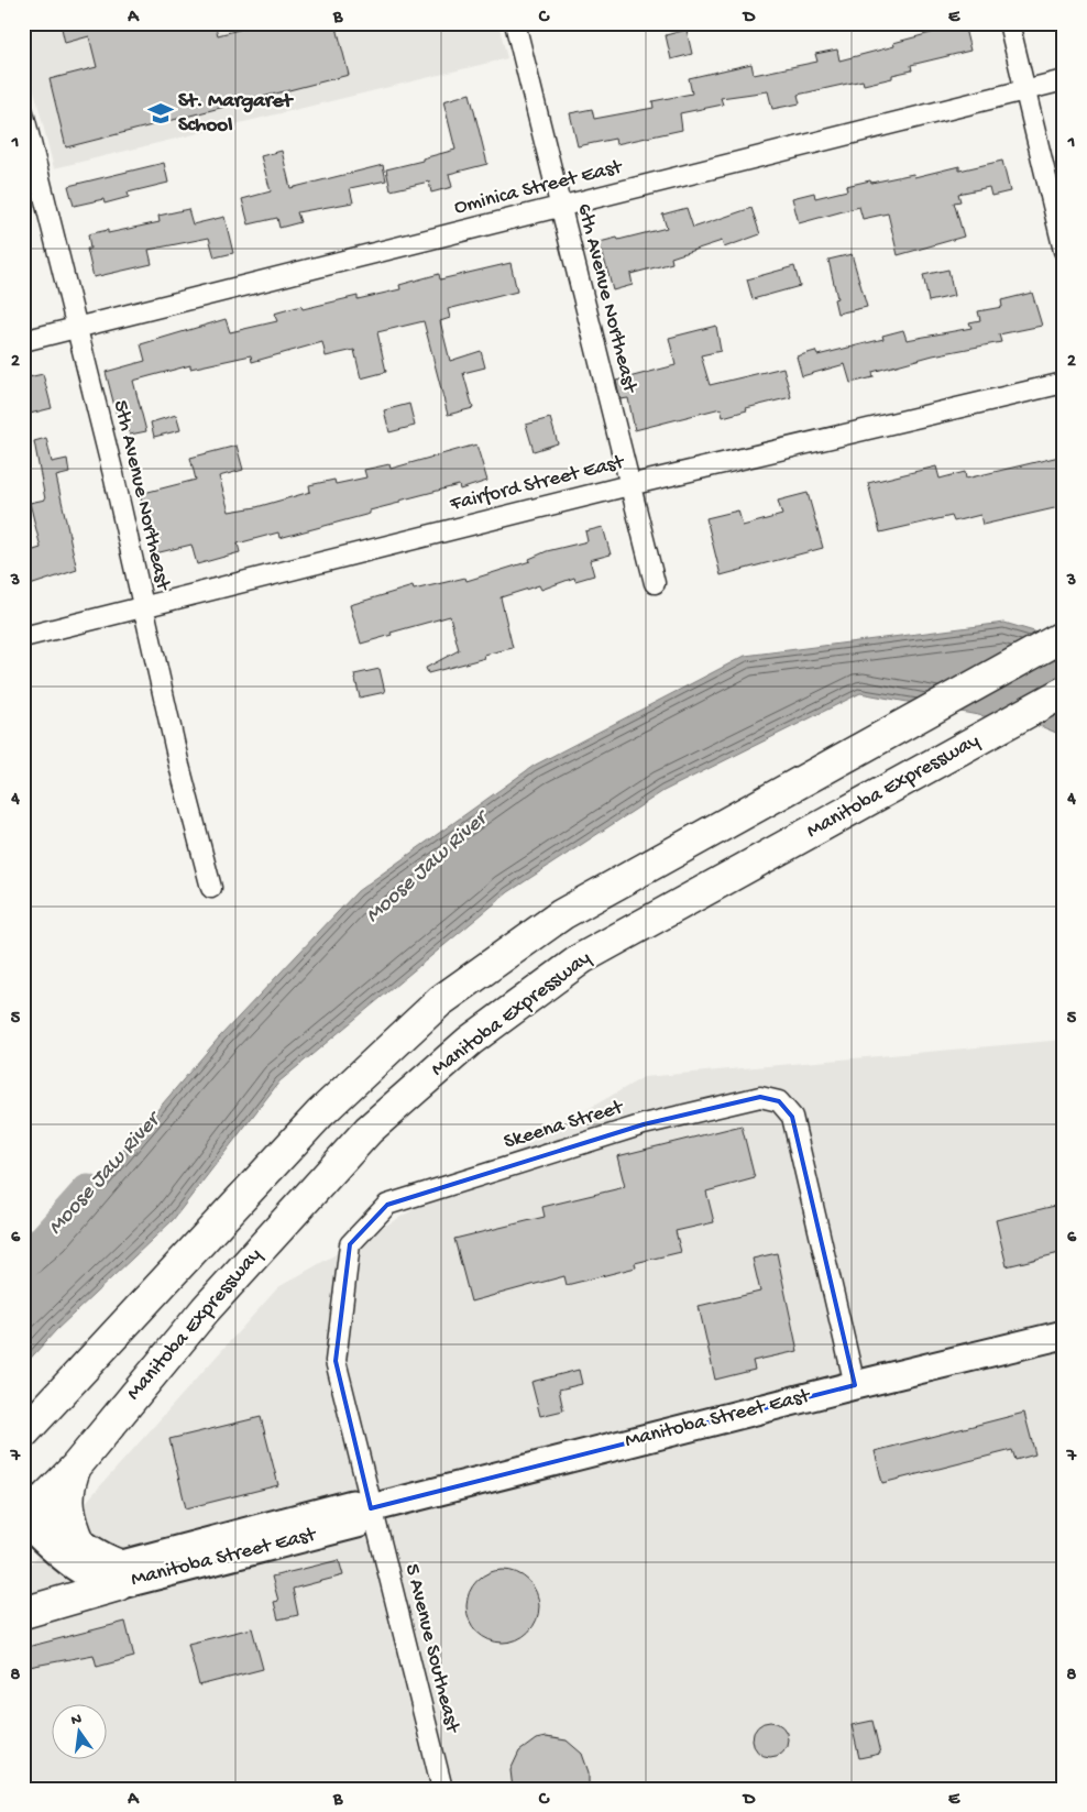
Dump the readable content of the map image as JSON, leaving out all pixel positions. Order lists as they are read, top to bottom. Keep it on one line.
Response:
{"streets":{"main road":["Manitoba Expressway"],"street":["Ominica Street East","6th Avenue Northeast","Fairford Street East","5th Avenue Northeast","Skeena Street","Manitoba Street East","5 Avenue Southeast"]},"crossings":[["Ominica Street East","6th Avenue Northeast"],["Ominica Street East","5th Avenue Northeast"],["6th Avenue Northeast","Fairford Street East"],["Fairford Street East","5th Avenue Northeast"],["Manitoba Expressway","Manitoba Street East"],["Skeena Street","Manitoba Street East"],["Skeena Street","5 Avenue Southeast"],["Manitoba Street East","5 Avenue Southeast"]],"water":["Moose Jaw River"],"places":{"school or university":["St. Margaret School"]},"north":"top","grid":{"columns":["A","B","C","D","E"],"rows":["1","2","3","4","5","6","7","8"]}}
